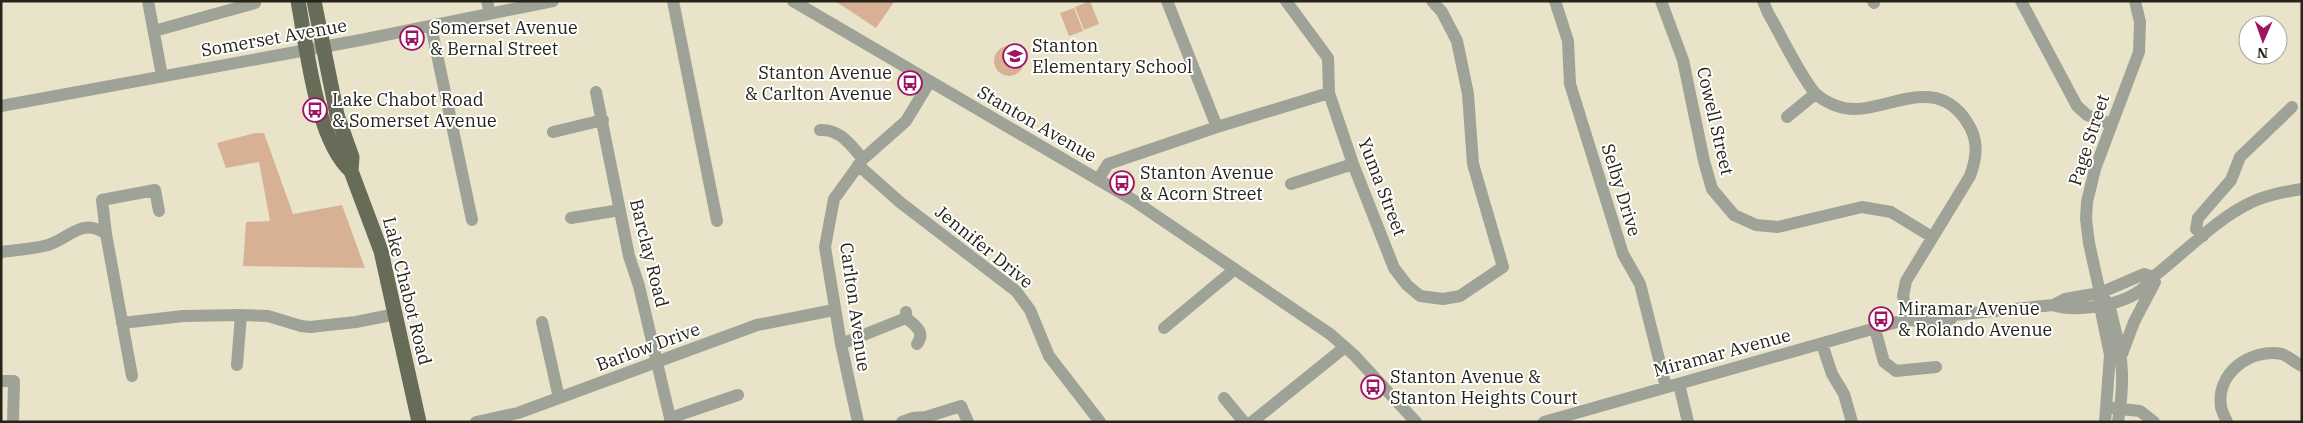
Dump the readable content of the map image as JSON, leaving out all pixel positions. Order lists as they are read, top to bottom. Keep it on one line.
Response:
{"streets":{"main road":["Lake Chabot Road"],"street":["Somerset Avenue","Cowell Street","Stanton Avenue","Page Street","Yuma Street","Selby Drive","Jennifer Drive","Barclay Road","Carlton Avenue","Barlow Drive","Miramar Avenue"]},"crossings":[["Somerset Avenue","Lake Chabot Road"],["Stanton Avenue","Carlton Avenue"],["Page Street","Miramar Avenue"],["Selby Drive","Miramar Avenue"],["Jennifer Drive","Carlton Avenue"],["Barclay Road","Barlow Drive"],["Carlton Avenue","Barlow Drive"]],"places":{"bus stop":["Somerset Avenue & Bernal Street","Stanton Avenue & Carlton Avenue","Lake Chabot Road & Somerset Avenue","Stanton Avenue & Acorn Street","Miramar Avenue & Rolando Avenue","Stanton Avenue & Stanton Heights Court"],"school or university":["Stanton Elementary School"]},"north":"bottom"}
